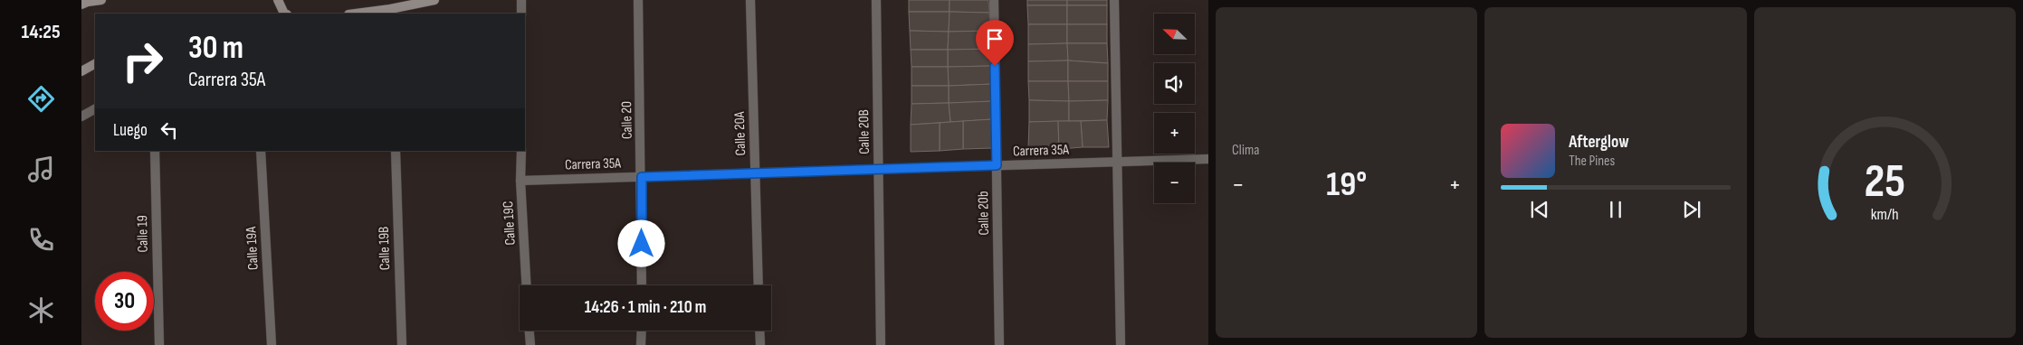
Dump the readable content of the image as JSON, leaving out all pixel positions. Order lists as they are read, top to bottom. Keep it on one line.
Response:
{"streets":{"street":["Calle 20","Calle 20B","Calle 20A","Carrera 35A","Calle 20b","Calle 19C","Calle 19","Calle 19A","Calle 19B"]},"crossings":[["Calle 20","Carrera 35A"],["Calle 20B","Carrera 35A"],["Calle 20A","Carrera 35A"],["Carrera 35A","Calle 20b"],["Carrera 35A","Calle 19C"]],"north":"top left","page":{"tabs":"14:25","tile":"Clima","map_buttons":["+","−"],"turn":["30 m","Carrera 35A"],"then":"Luego","song":["Afterglow","The Pines"],"heat":["−","19°","+"],"limit":"30","trip":"14:26 · 1 min · 210 m","gauge":["25","km/h"]}}
